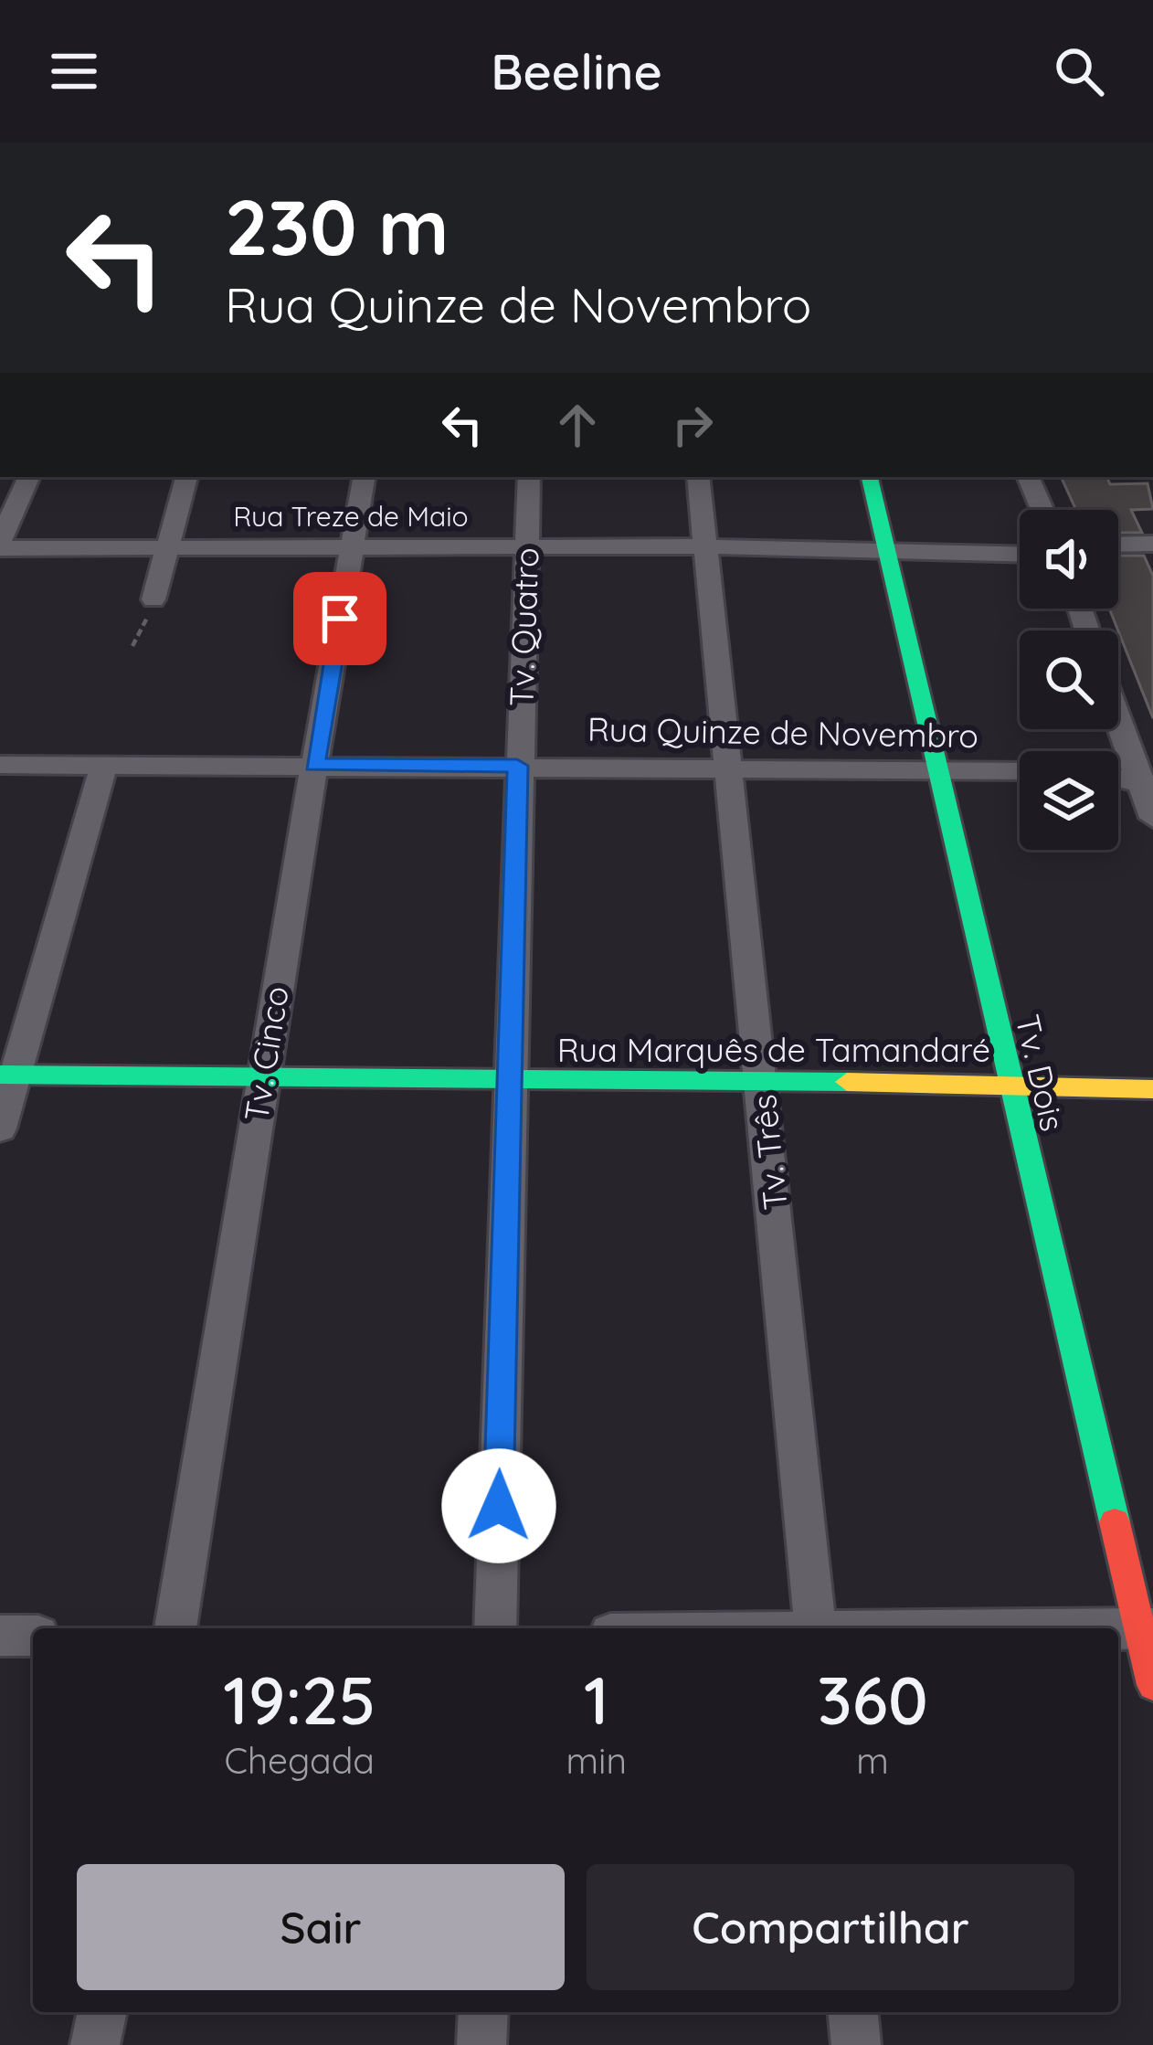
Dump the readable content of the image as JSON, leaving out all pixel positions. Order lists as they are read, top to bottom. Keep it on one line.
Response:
{"streets":{"street":["Rua Treze de Maio","Tv. Quatro","Rua Quinze de Novembro","Rua Marquês de Tamandaré","Tv. Cinco","Tv. Dois","Tv. Três"]},"crossings":[["Rua Treze de Maio","Tv. Quatro"],["Rua Treze de Maio","Tv. Cinco"],["Rua Treze de Maio","Tv. Dois"],["Rua Treze de Maio","Tv. Três"],["Tv. Quatro","Rua Quinze de Novembro"],["Tv. Quatro","Rua Marquês de Tamandaré"],["Rua Quinze de Novembro","Tv. Cinco"],["Rua Quinze de Novembro","Tv. Dois"],["Rua Quinze de Novembro","Tv. Três"],["Rua Marquês de Tamandaré","Tv. Cinco"],["Rua Marquês de Tamandaré","Tv. Dois"],["Rua Marquês de Tamandaré","Tv. Três"]],"page":{"header":"Beeline","turn":["230 m","Rua Quinze de Novembro"],"eta":["19:25","Chegada","1","min","360","m"],"buttons":["Sair","Compartilhar"]}}
